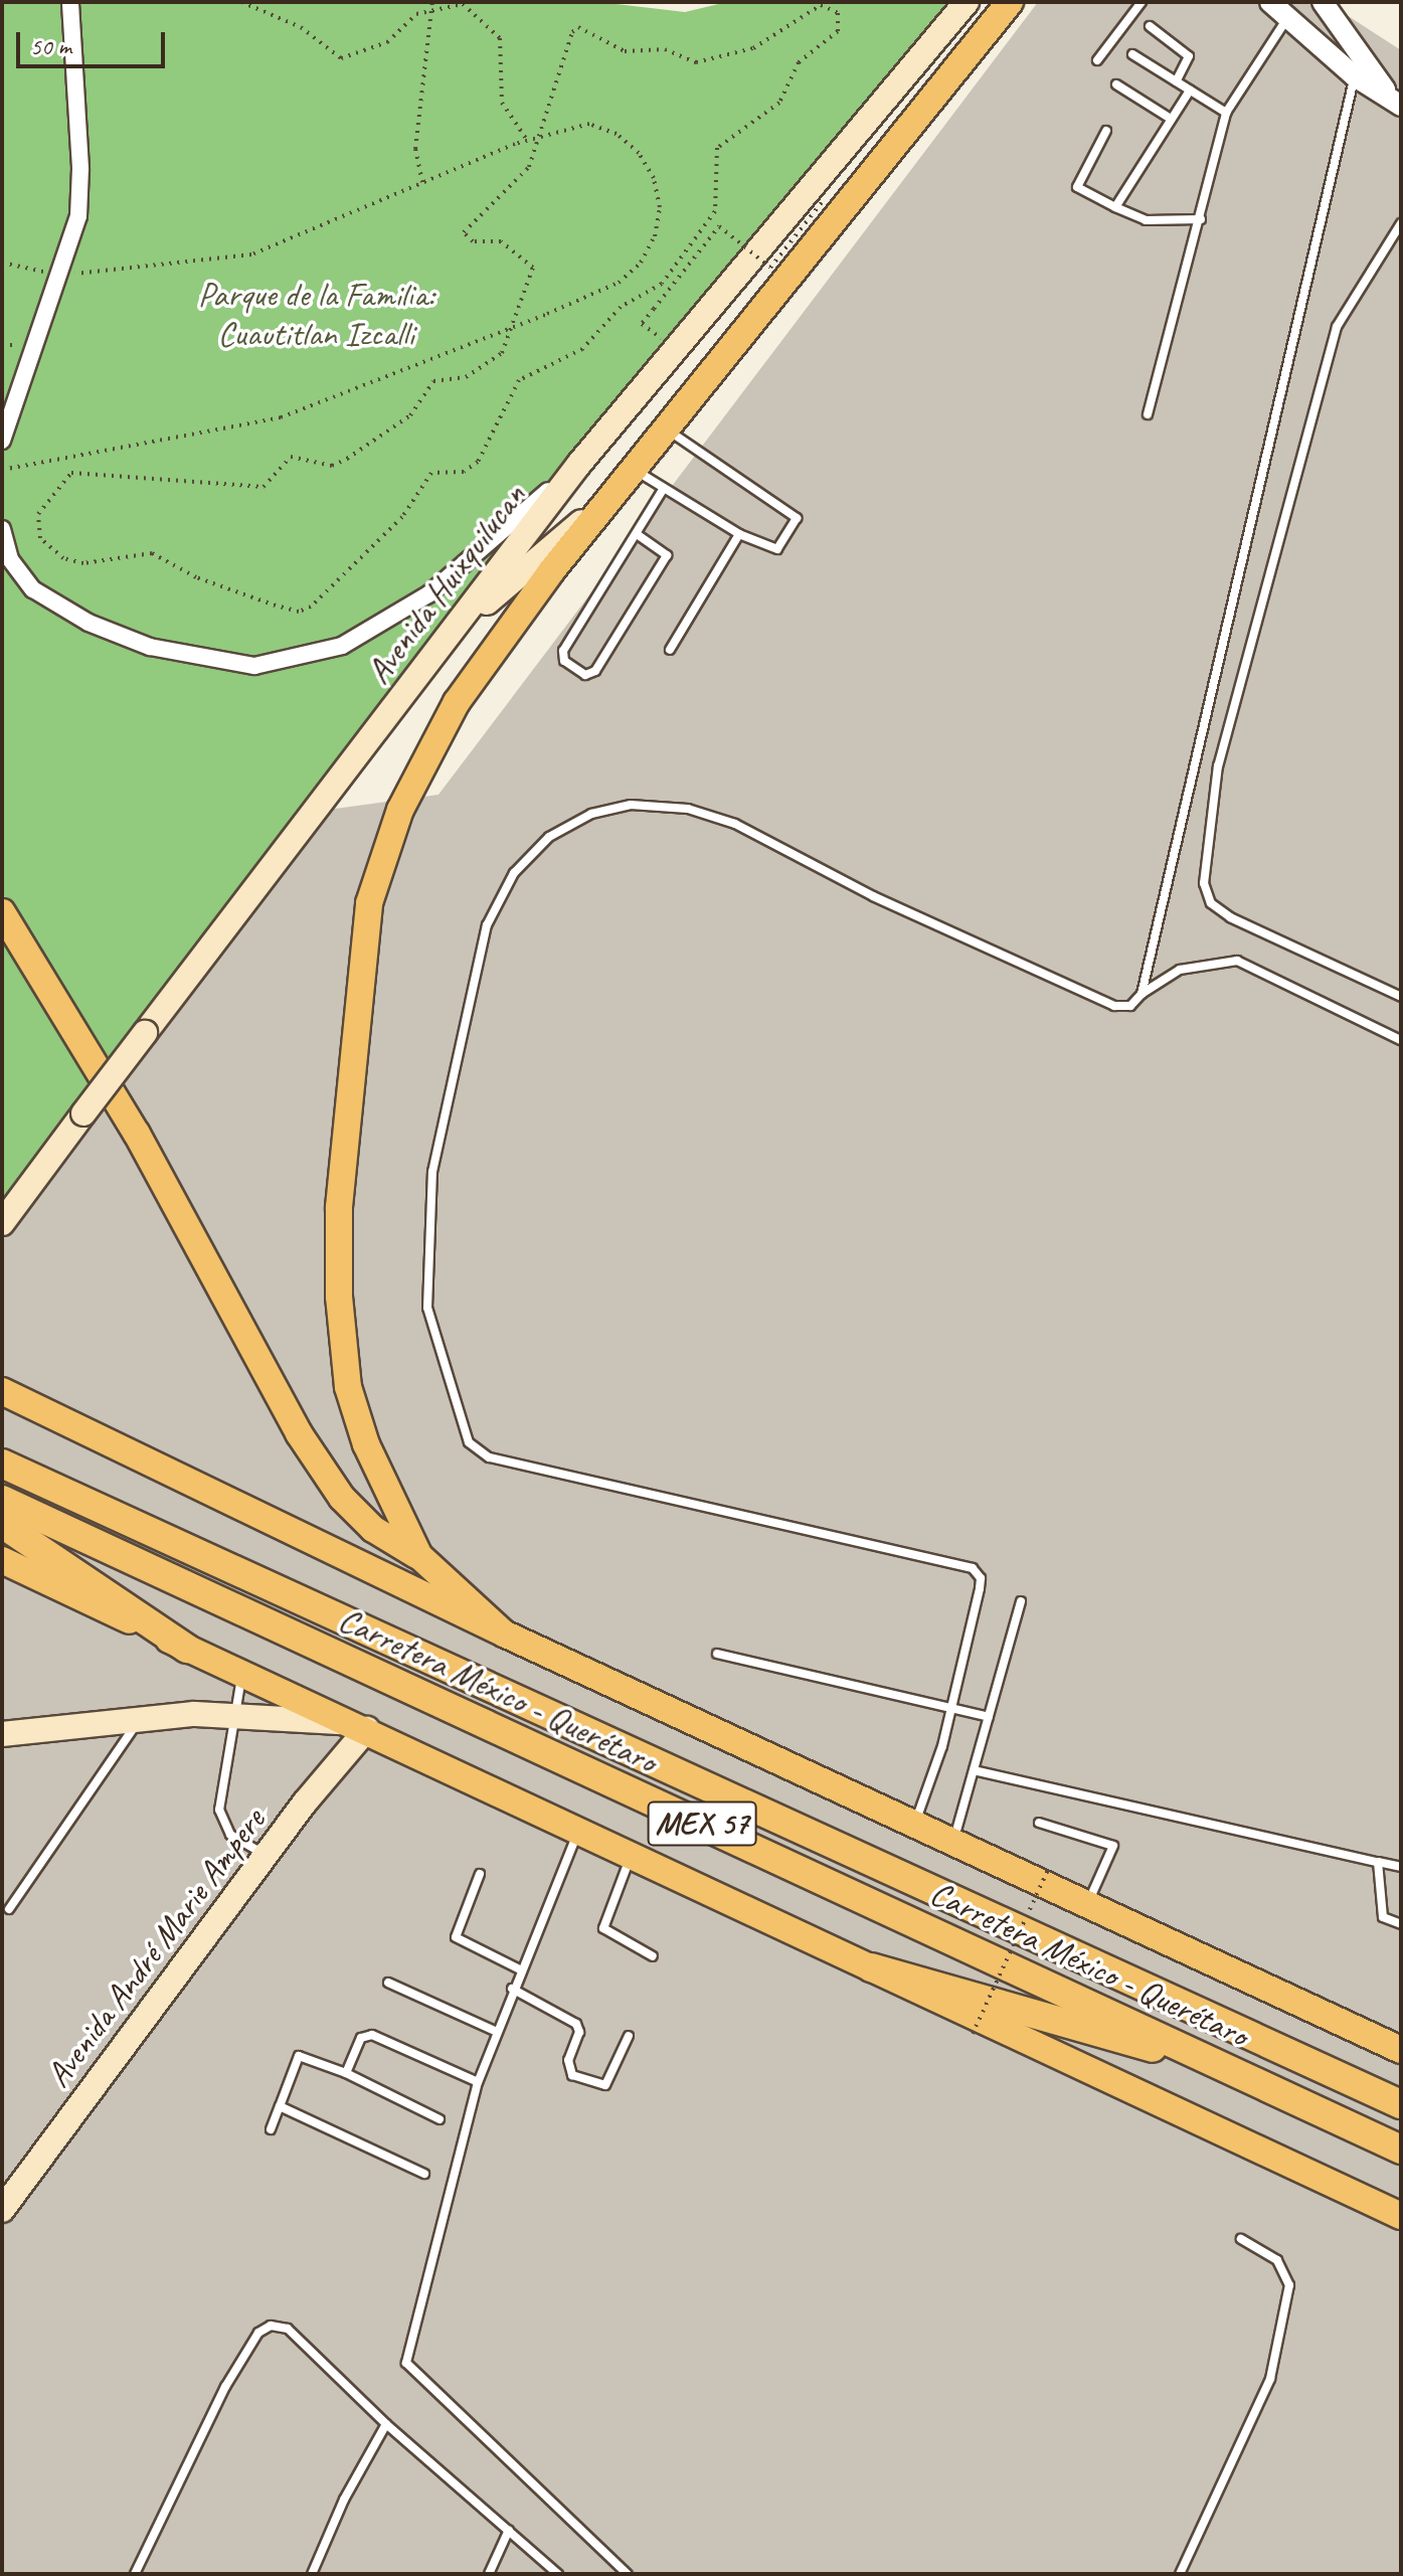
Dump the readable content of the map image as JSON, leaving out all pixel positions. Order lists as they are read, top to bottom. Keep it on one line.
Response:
{"streets":{"highway":["Carretera México - Querétaro","MEX 57"],"main road":["Avenida Huixquilucan","Avenida André Marie Ampere"]},"parks":["Parque de la Familia: Cuautitlan Izcalli"],"scale_bar":"50 m"}
